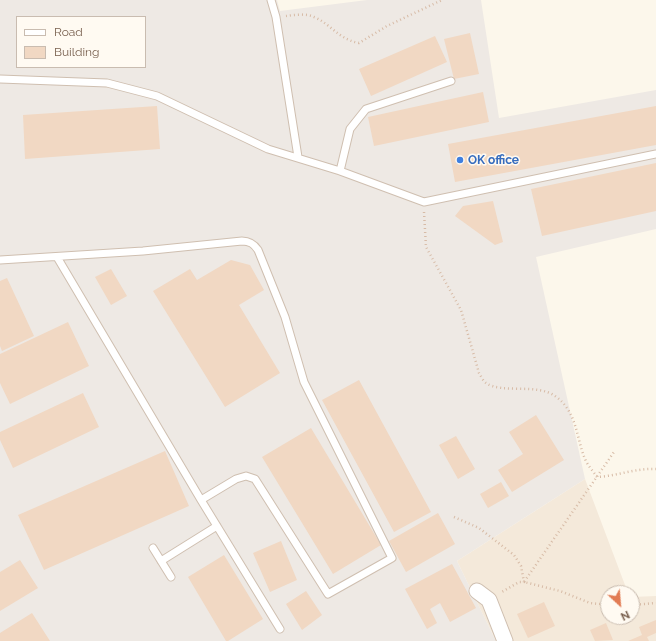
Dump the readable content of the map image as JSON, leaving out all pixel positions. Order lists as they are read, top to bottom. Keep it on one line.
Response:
{"places":["OK office"],"legend":["Road","Building"],"north":"bottom right"}
